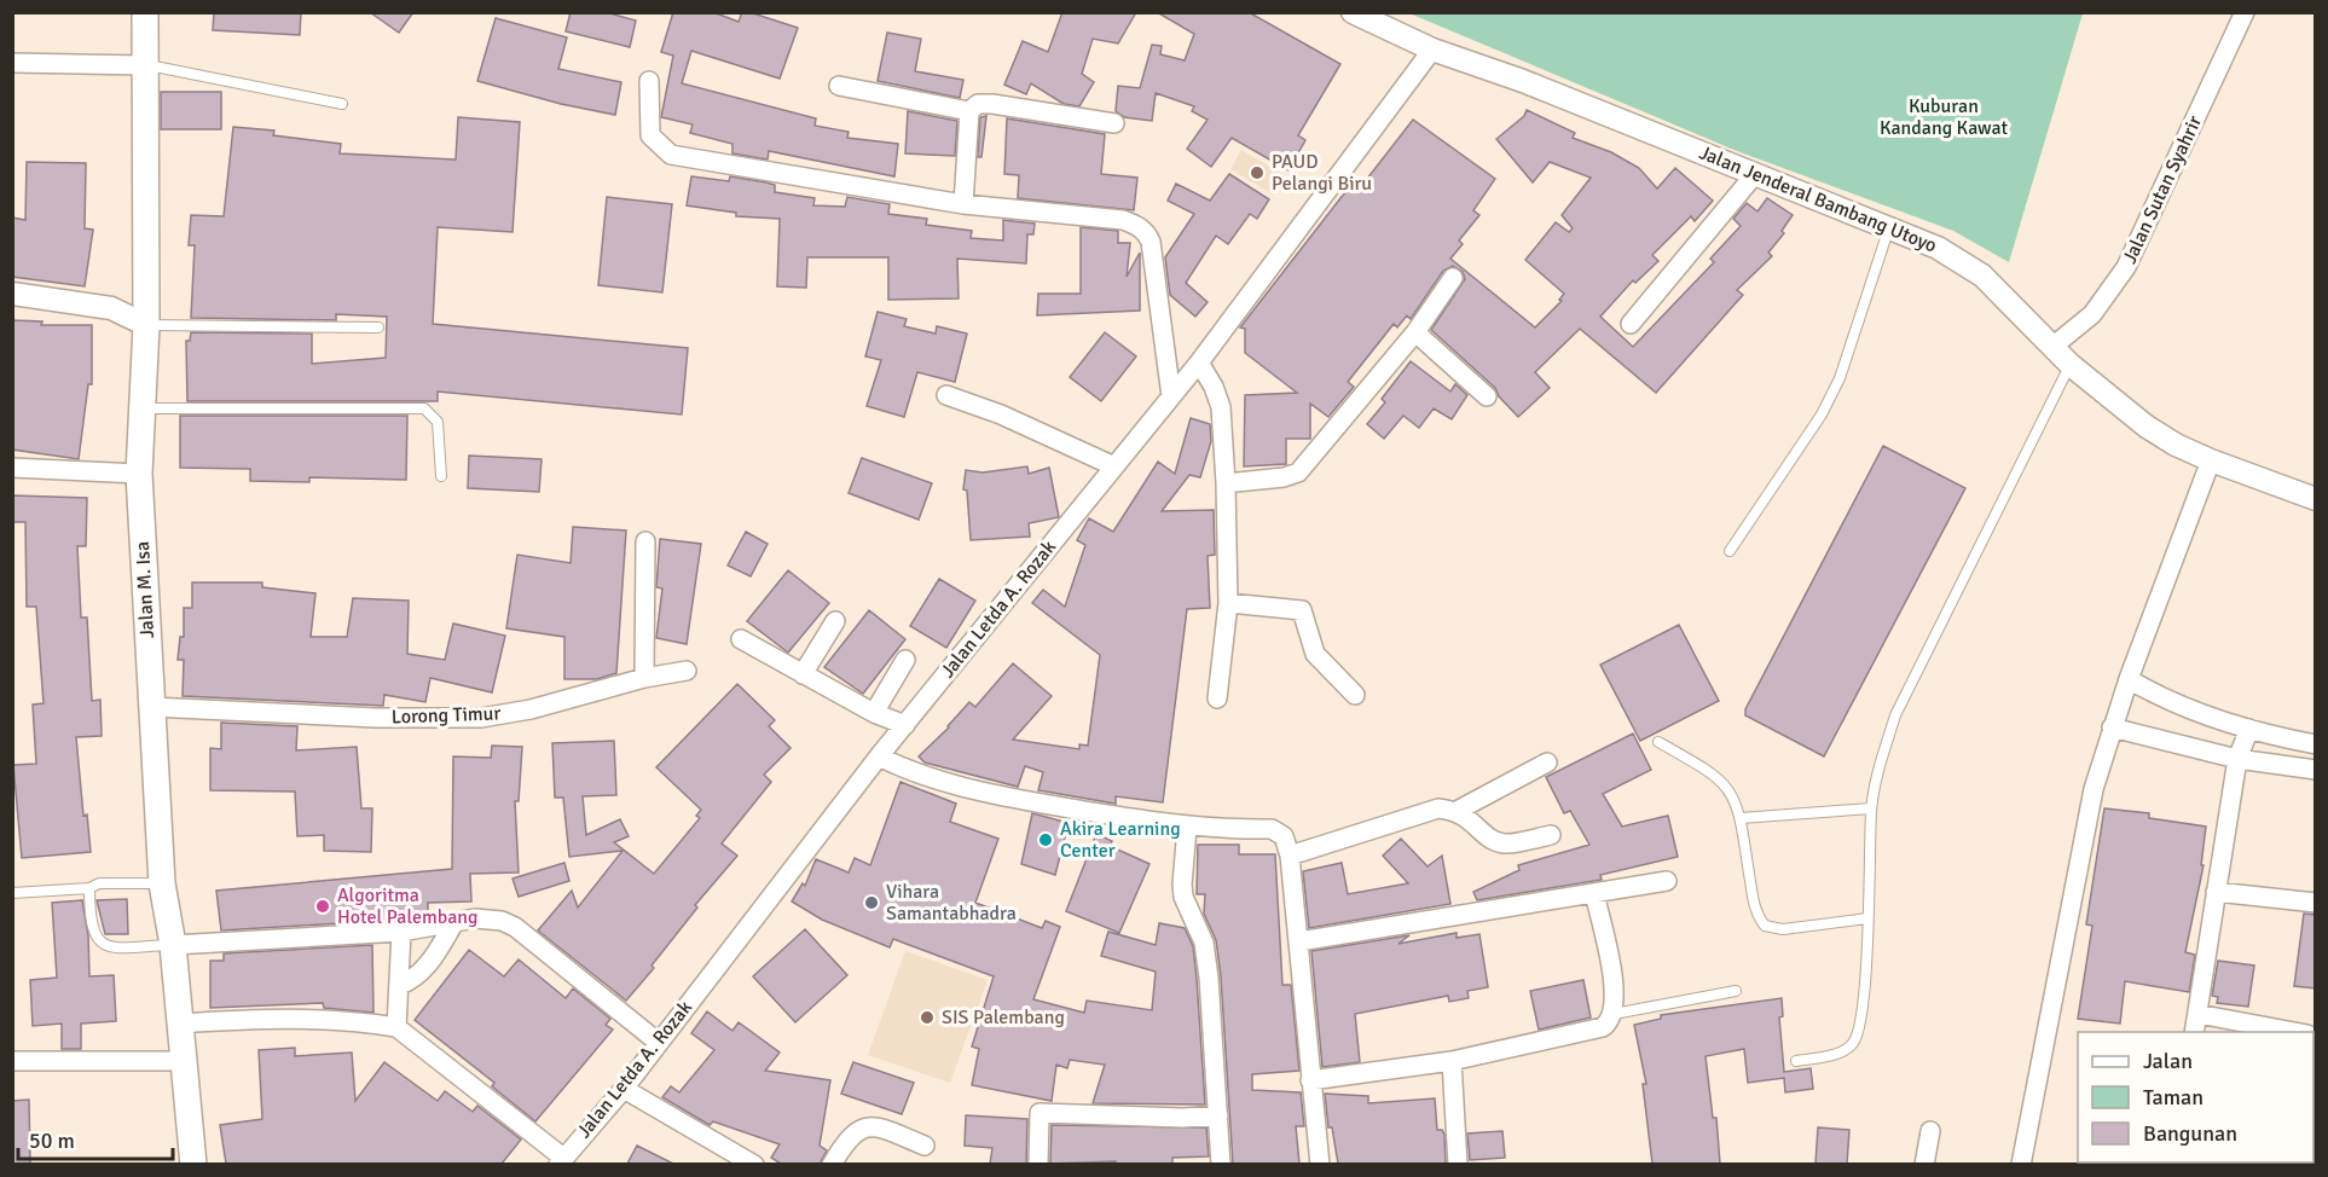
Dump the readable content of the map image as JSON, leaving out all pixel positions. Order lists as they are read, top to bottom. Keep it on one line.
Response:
{"streets":{"main road":["Jalan M. Isa"],"street":["Jalan Sutan Syahrir","Jalan Jenderal Bambang Utoyo","Jalan Letda A. Rozak","Lorong Timur"]},"crossings":[["Jalan Sutan Syahrir","Jalan Jenderal Bambang Utoyo"],["Jalan Jenderal Bambang Utoyo","Jalan Letda A. Rozak"],["Jalan M. Isa","Lorong Timur"]],"parks":["Kuburan Kandang Kawat"],"places":["PAUD Pelangi Biru","Akira Learning Center","Vihara Samantabhadra","Algoritma Hotel Palembang","SIS Palembang"],"legend":["Jalan","Taman","Bangunan"],"scale_bar":"50 m"}
